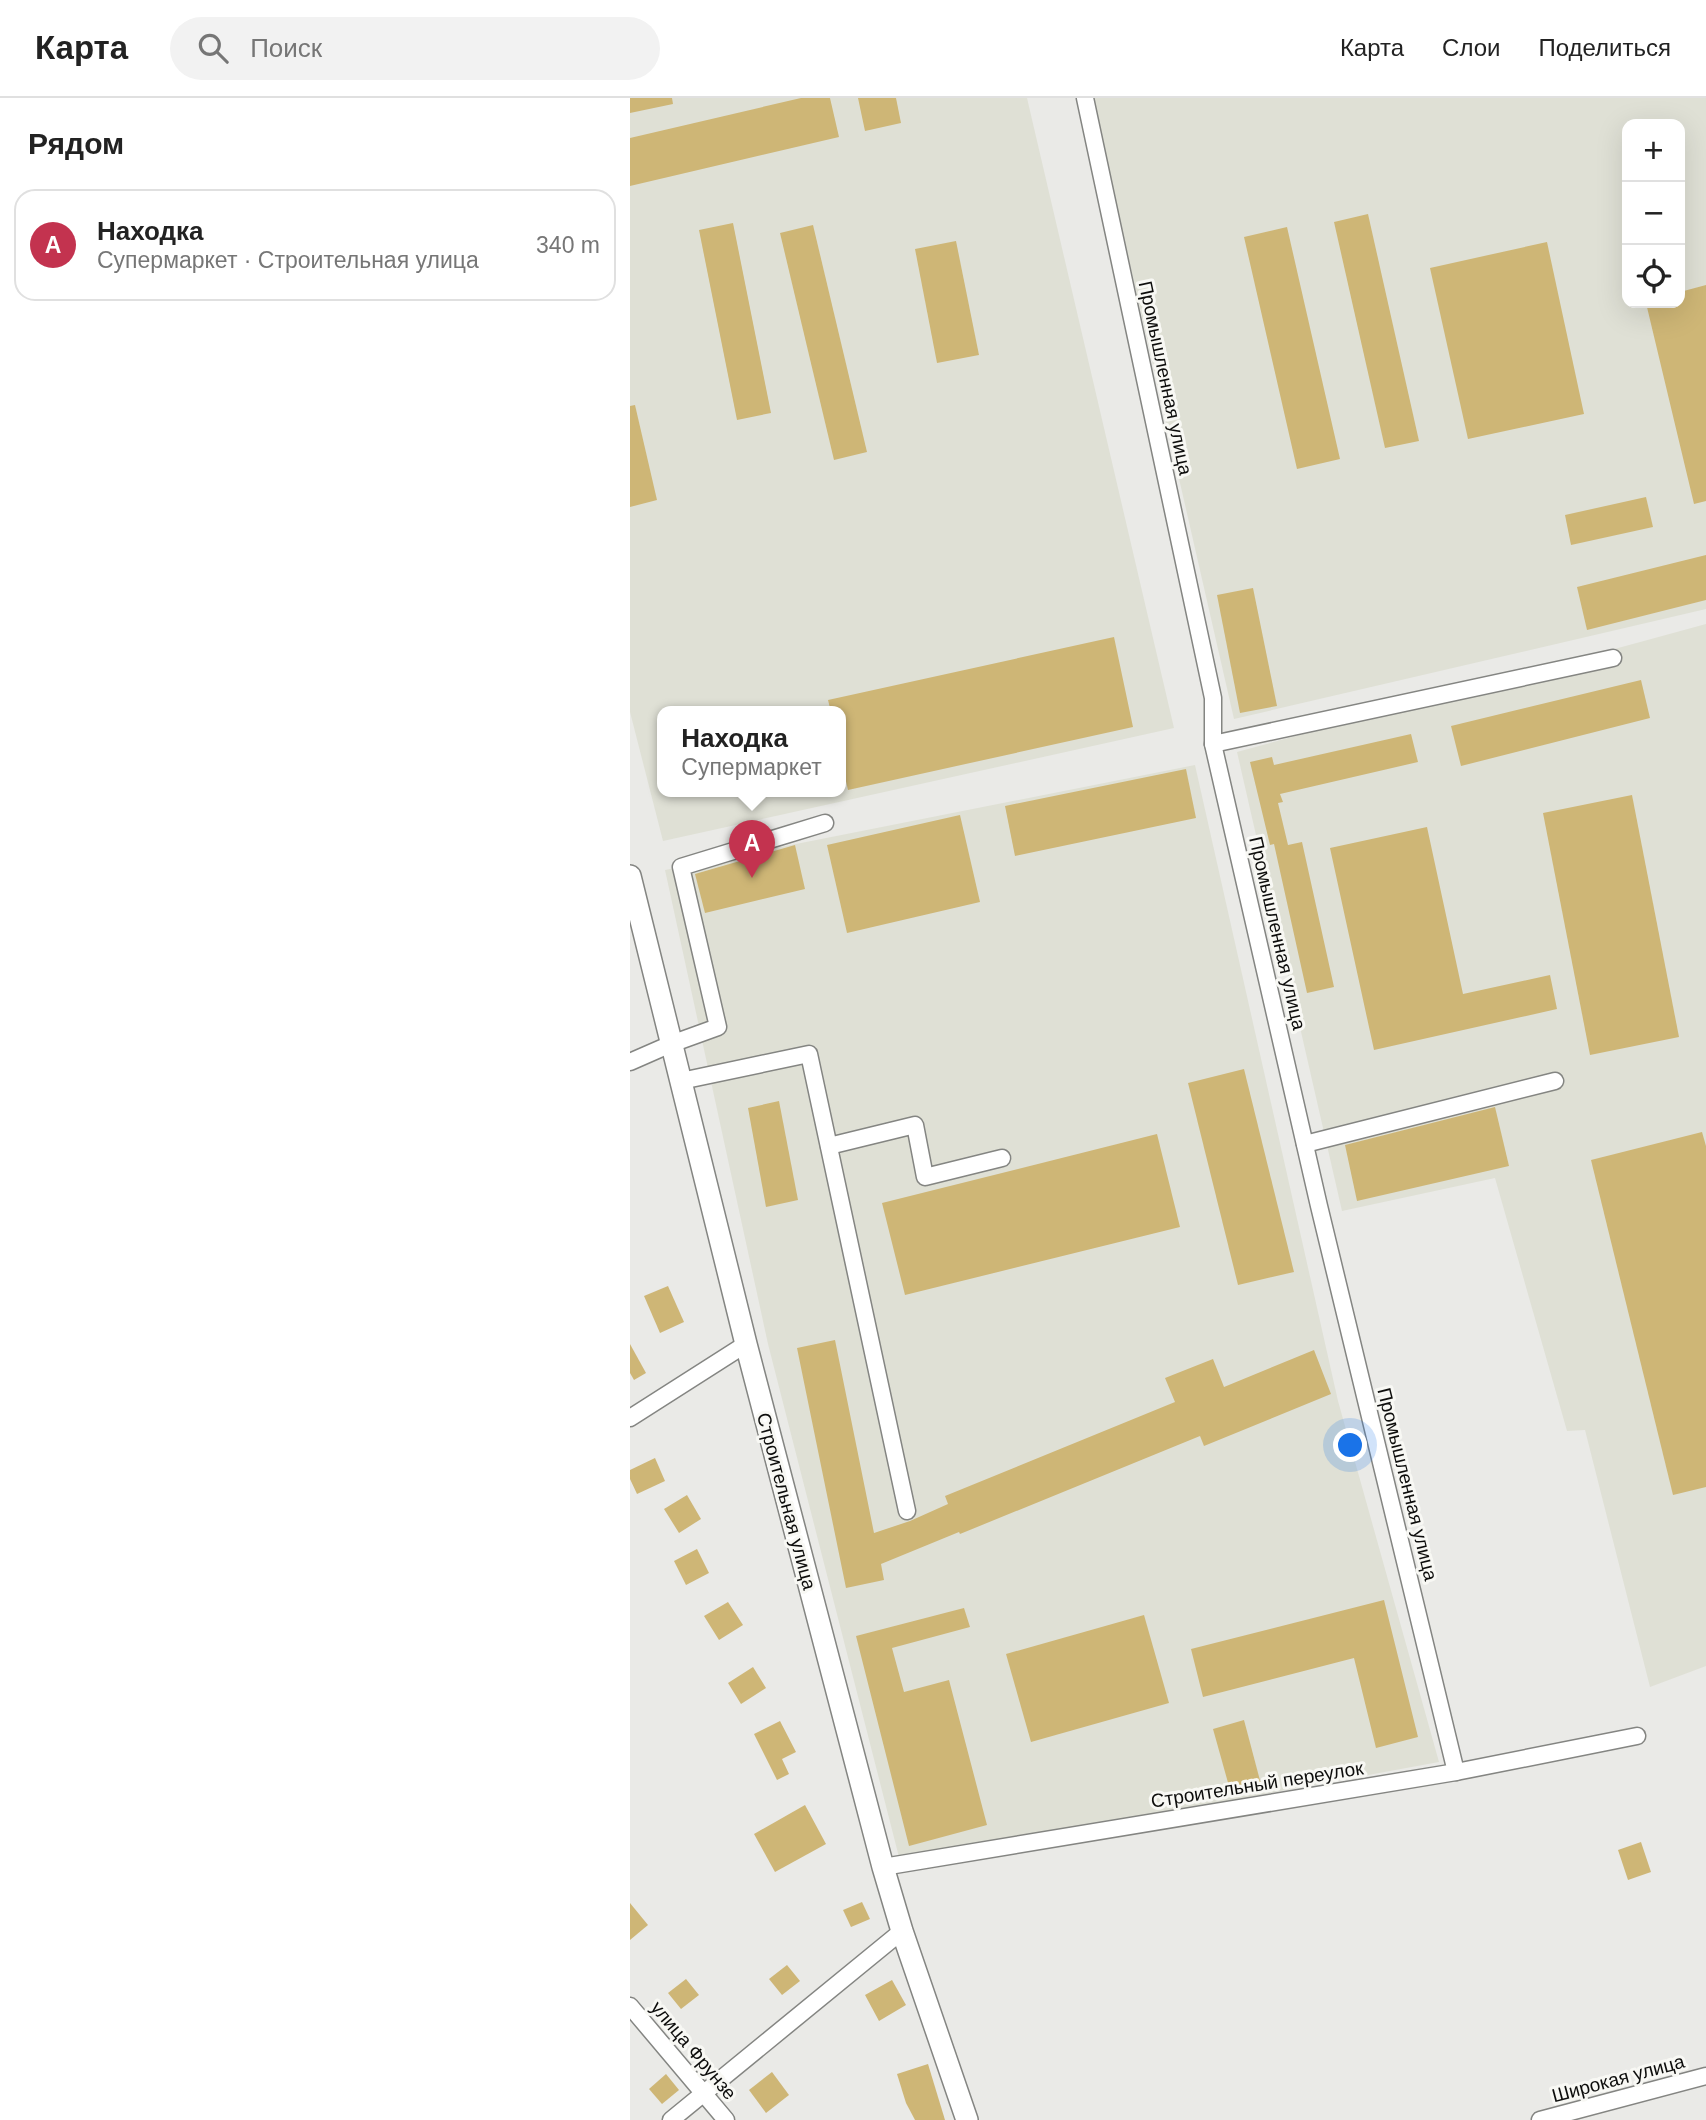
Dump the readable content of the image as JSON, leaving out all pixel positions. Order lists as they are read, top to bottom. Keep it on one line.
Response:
{"streets":{"main road":["Строительная улица"],"street":["Промышленная улица","Строительный переулок","улица Фрунзе","Широкая улица"]},"crossings":[["Промышленная улица","Строительный переулок"],["Строительная улица","Строительный переулок"]],"page":{"header":"Карта","search":"Поиск","nav":["Карта","Слои","Поделиться"],"heading":"Рядом","map_buttons":["+","−"],"list":[{"mark":"A","name":"Находка","note":"Супермаркет · Строительная улица","value":"340 m"}],"popup":["Находка","Супермаркет"],"pins":"A"}}
